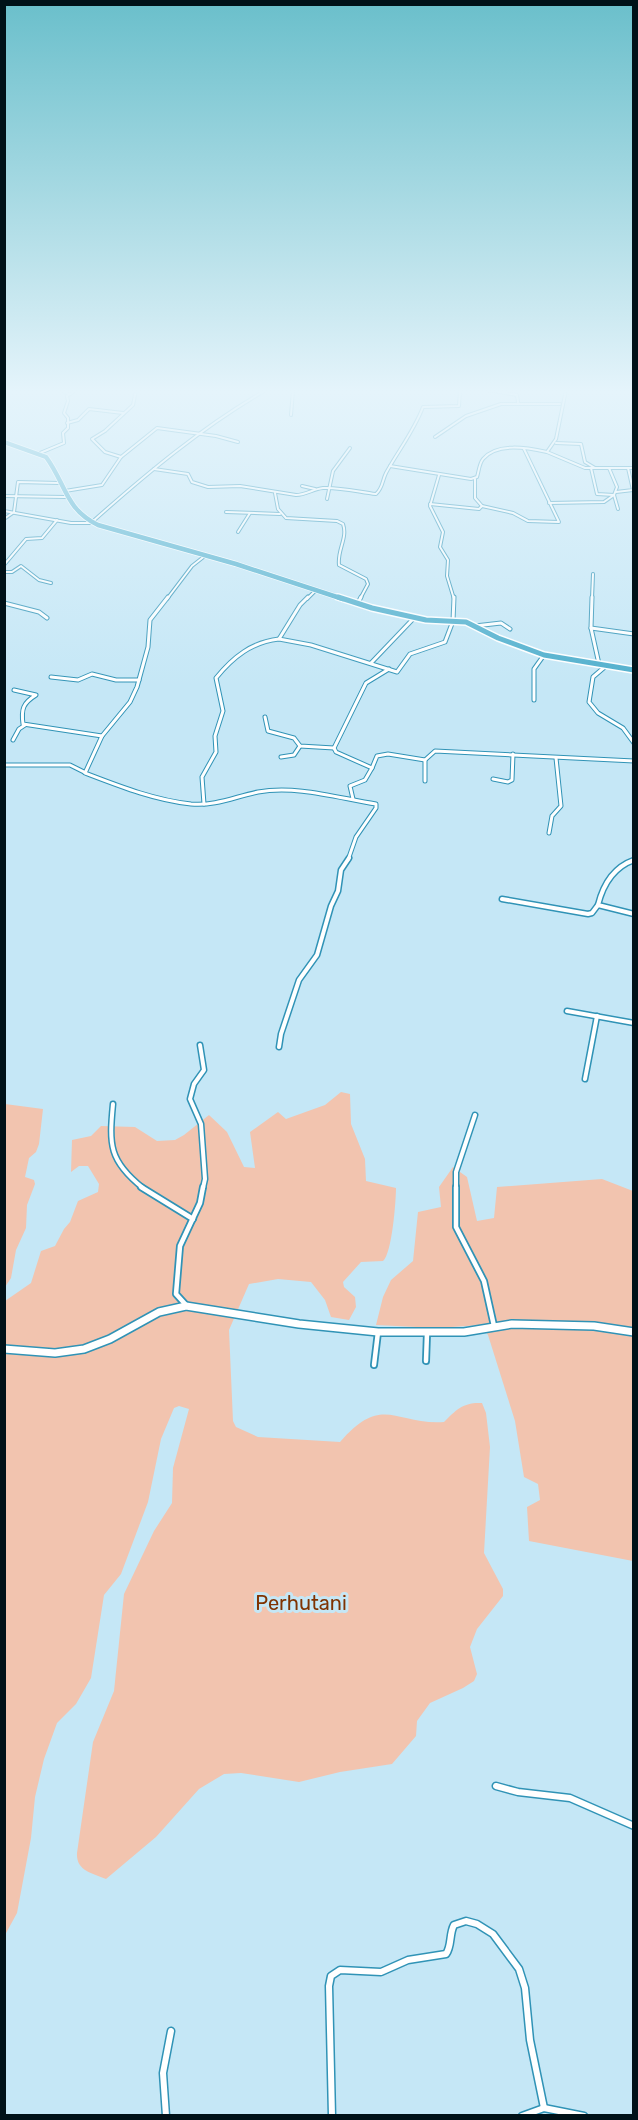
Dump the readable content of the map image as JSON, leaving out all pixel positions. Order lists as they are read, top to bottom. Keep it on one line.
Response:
{"parks":["Perhutani"]}
